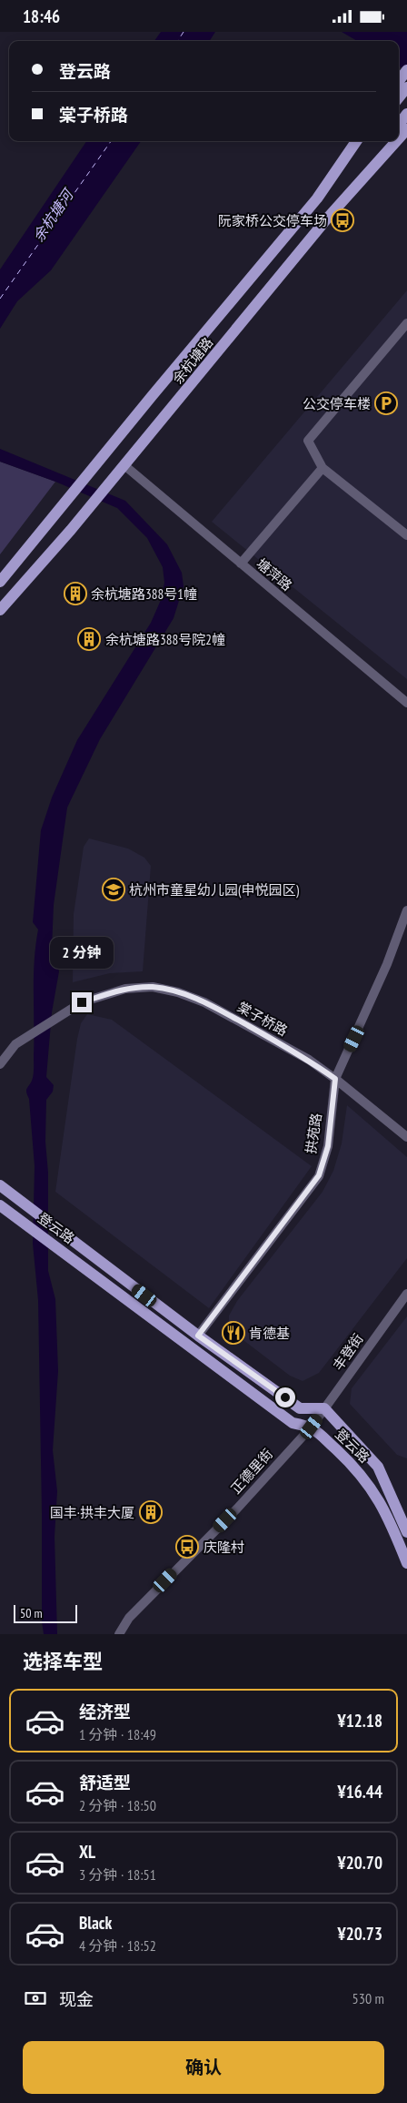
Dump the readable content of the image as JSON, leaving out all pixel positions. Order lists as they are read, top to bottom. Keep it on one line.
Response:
{"streets":{"main road":["余杭塘路","登云路"],"street":["塘萍路","棠子桥路","拱苑路","丰登街","正德里街"]},"crossings":[["余杭塘路","塘萍路"],["棠子桥路","拱苑路"],["拱苑路","登云路"],["登云路","丰登街"],["登云路","正德里街"],["丰登街","正德里街"]],"water":["余杭塘河"],"places":{"bus stop":["阮家桥公交停车场","庆隆村"],"parking":["公交停车楼"],"building":["余杭塘路388号1幢","余杭塘路388号院2幢","国丰·拱丰大厦"],"school or university":["杭州市童星幼儿园(申悦园区)"],"restaurant":["肯德基"]},"scale_bar":"50 m","page":{"status":"18:46","banner":["登云路","棠子桥路"],"bubble":"2 分钟","scale":"50 m","heading":"选择车型","list":[{"name":"经济型","note":"1 分钟 · 18:49","value":"¥12.18"},{"name":"舒适型","note":"2 分钟 · 18:50","value":"¥16.44"},{"name":"XL","note":"3 分钟 · 18:51","value":"¥20.70"},{"name":"Black","note":"4 分钟 · 18:52","value":"¥20.73"}],"pay":["现金","530 m"],"buttons":"确认"}}
